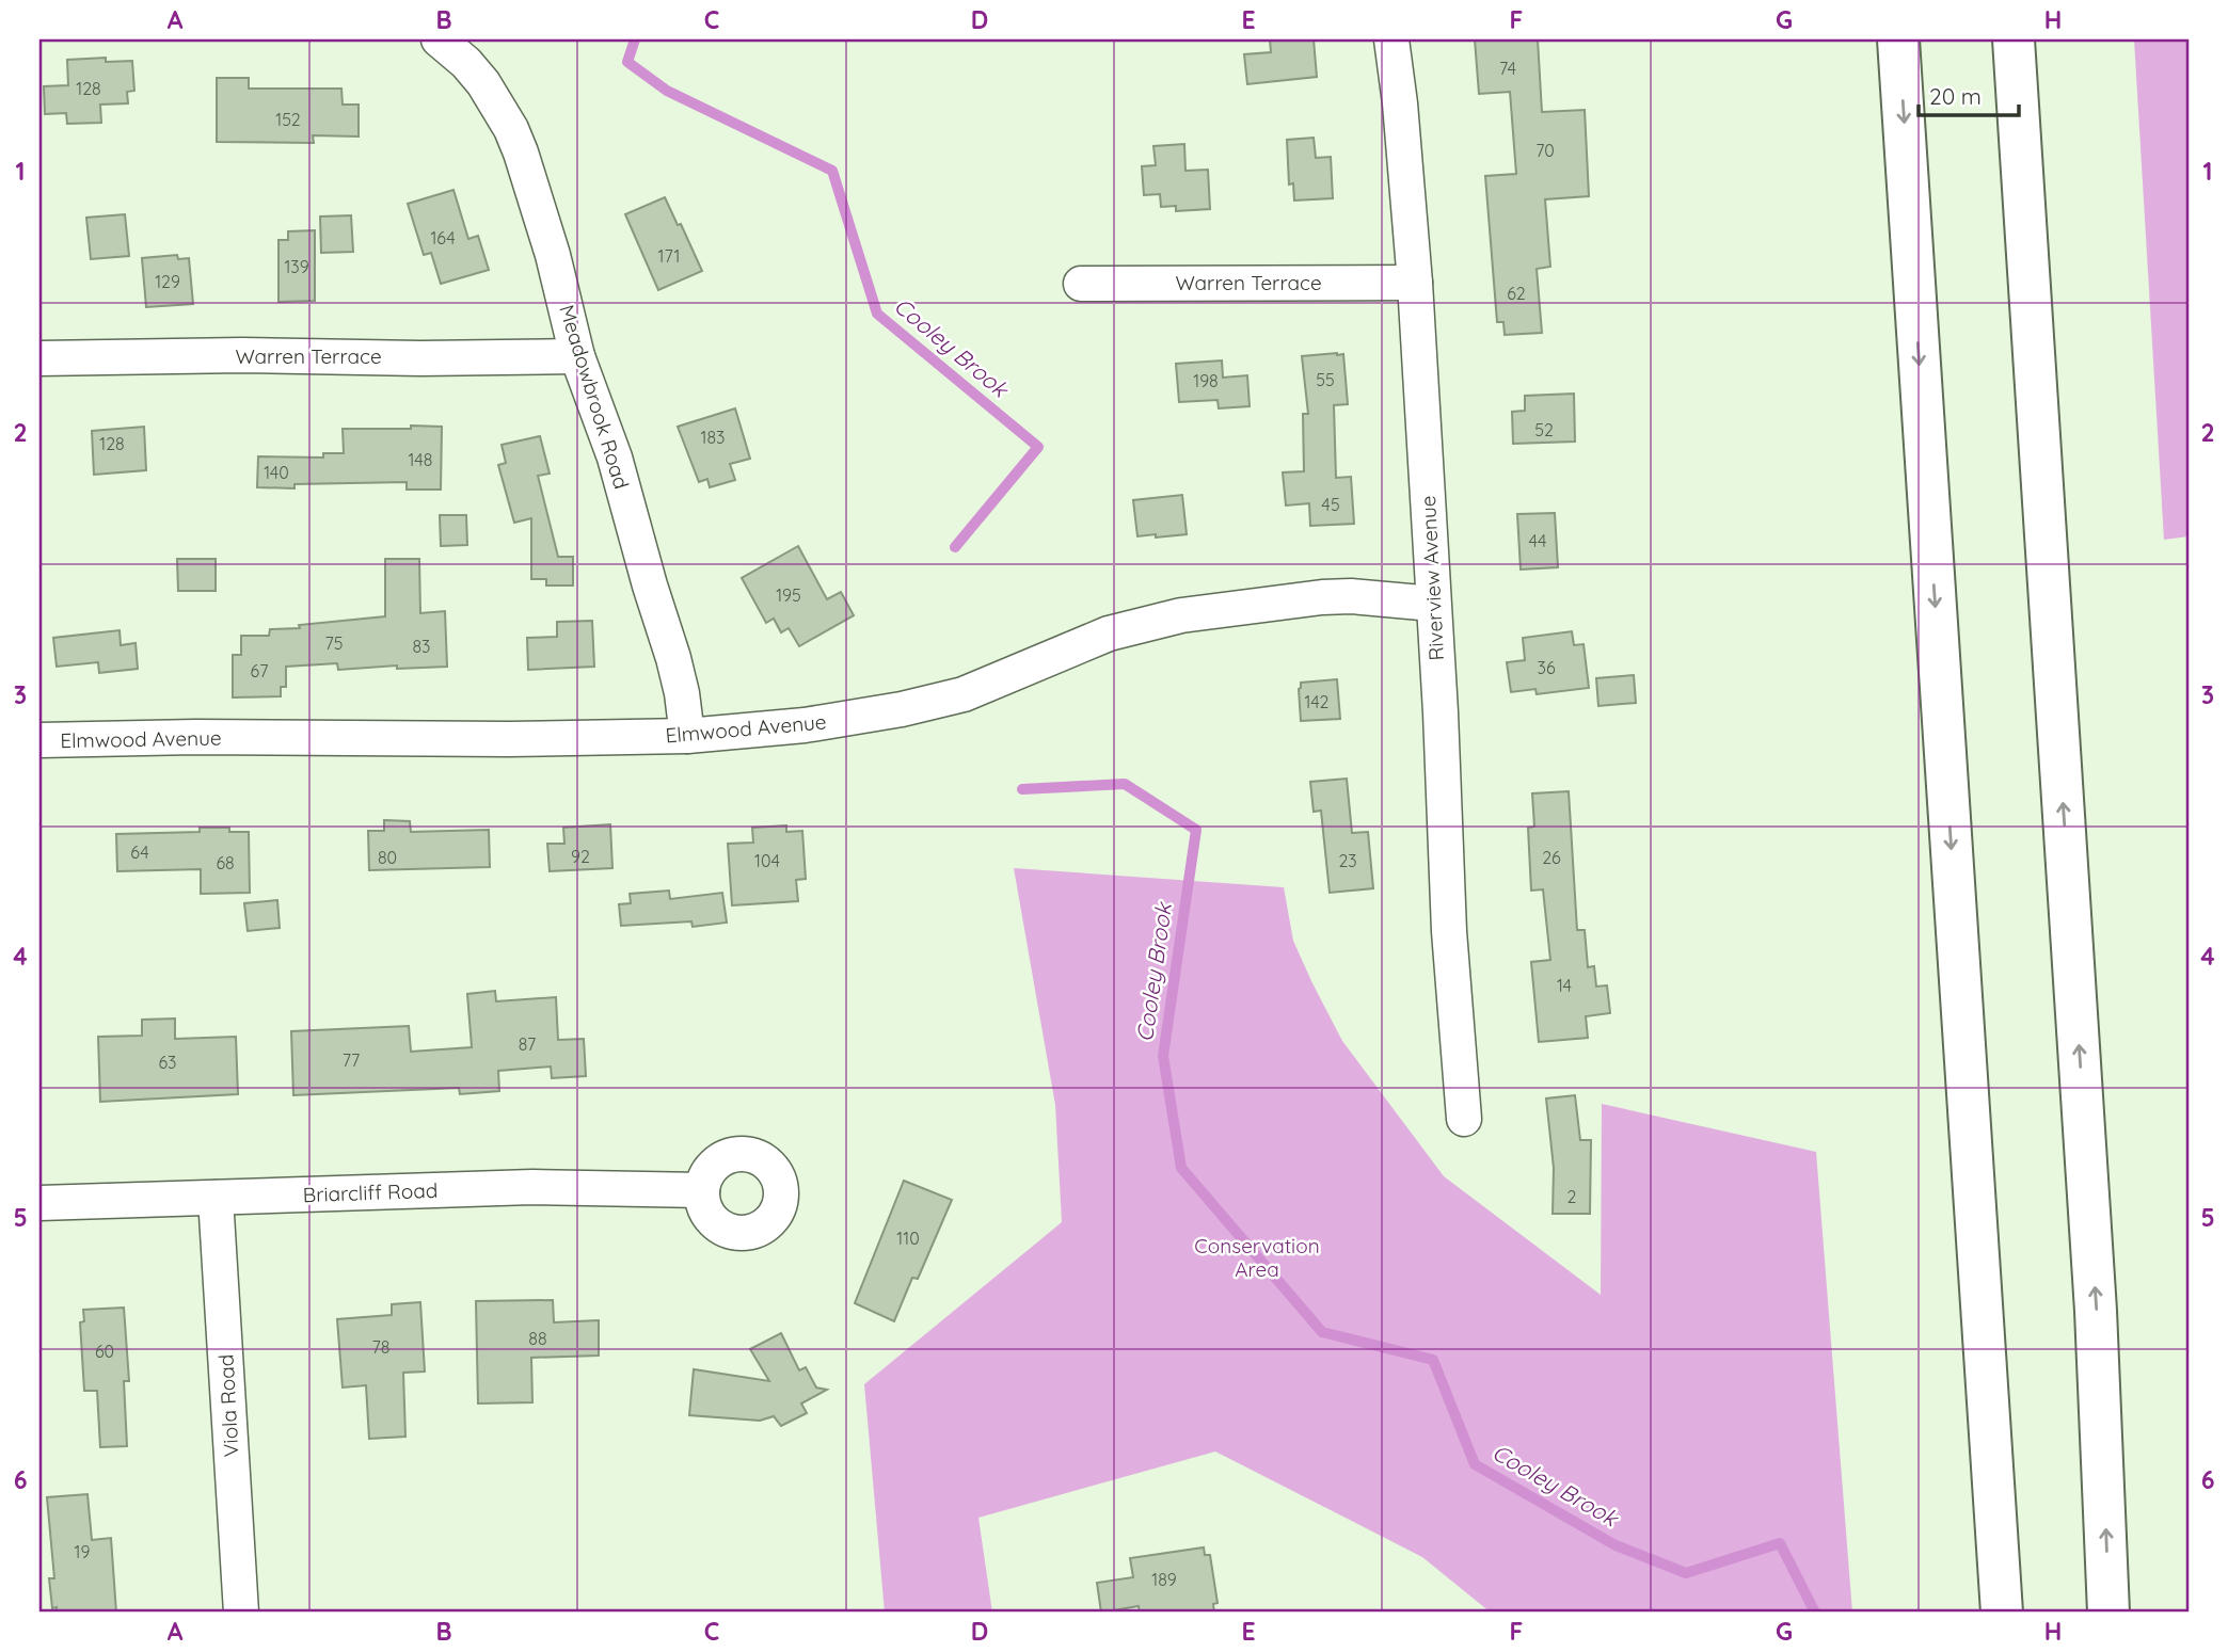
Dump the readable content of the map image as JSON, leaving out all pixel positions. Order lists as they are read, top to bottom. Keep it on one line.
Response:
{"streets":{"street":["Warren Terrace","Meadowbrook Road","Riverview Avenue","Elmwood Avenue","Briarcliff Road","Viola Road"]},"crossings":[["Warren Terrace","Meadowbrook Road"],["Warren Terrace","Riverview Avenue"],["Meadowbrook Road","Elmwood Avenue"],["Riverview Avenue","Elmwood Avenue"],["Briarcliff Road","Viola Road"]],"water":["Cooley Brook"],"parks":["Conservation Area"],"house_numbers":["74","128","152","70","164","171","139","129","62","55","198","52","183","128","148","140","45","44","195","75","83","36","67","142","64","92","80","26","104","23","68","14","87","77","63","2","110","88","78","60","19","189"],"scale_bar":"20 m","grid":{"columns":["A","B","C","D","E","F","G","H"],"rows":["1","2","3","4","5","6"]}}
